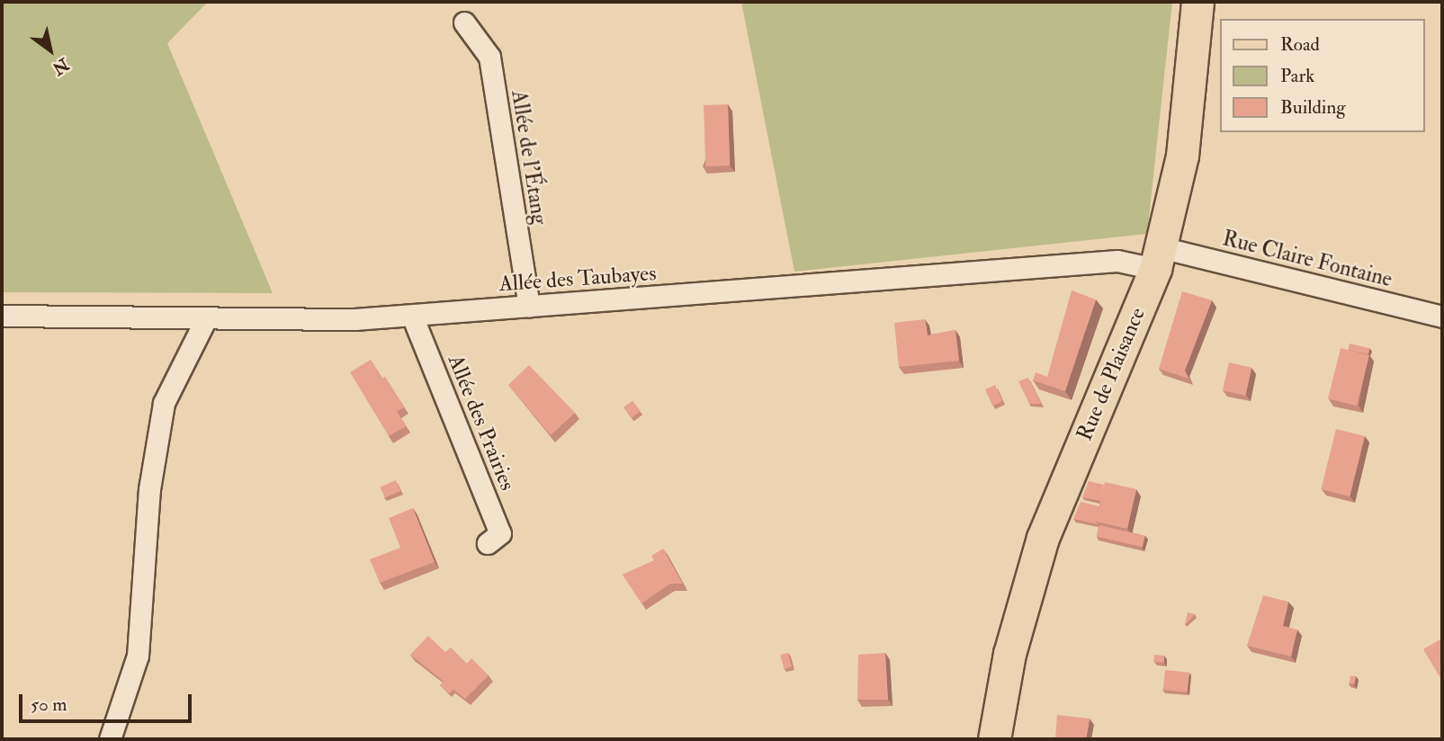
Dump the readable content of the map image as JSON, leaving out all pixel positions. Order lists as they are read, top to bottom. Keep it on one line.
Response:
{"streets":{"main road":["Rue de Plaisance"],"street":["Allée de l'Étang","Rue Claire Fontaine","Allée des Taubayes","Allée des Prairies"]},"crossings":[["Allée de l'Étang","Allée des Taubayes"],["Rue Claire Fontaine","Allée des Taubayes"],["Rue Claire Fontaine","Rue de Plaisance"],["Allée des Taubayes","Rue de Plaisance"],["Allée des Taubayes","Allée des Prairies"]],"legend":["Road","Park","Building"],"scale_bar":"50 m","north":"bottom right"}
